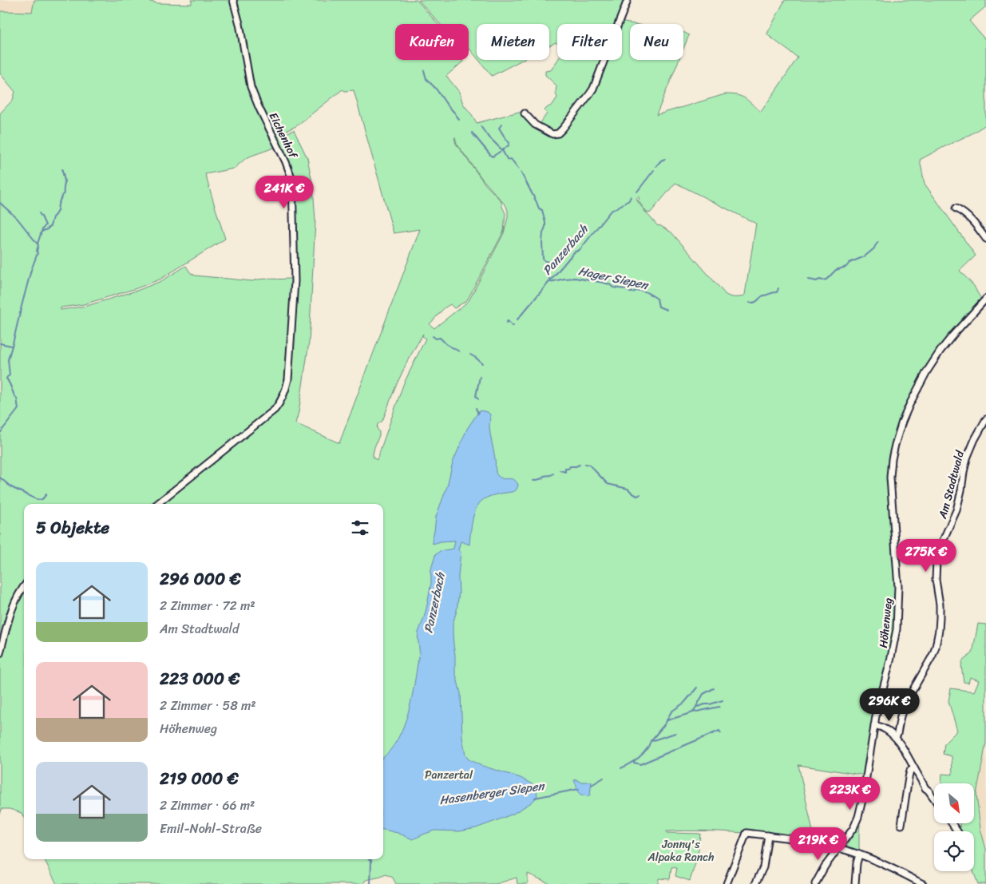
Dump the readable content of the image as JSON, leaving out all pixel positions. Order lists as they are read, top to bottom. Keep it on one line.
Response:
{"streets":{"street":["Eichenhof","Am Stadtwald","Höhenweg"]},"water":["Panzerbach","Hager Siepen","Hasenberger Siepen"],"parks":["Panzertal","Jonny's Alpaka Ranch"],"north":"bottom right","page":{"chip":["Kaufen","Mieten","Filter","Neu"],"price":["241K €","275K €","296K €","223K €","219K €"],"heading":"5 Objekte","list":[{"name":"296 000 €","note":"2 Zimmer · 72 m² · Am Stadtwald"},{"name":"223 000 €","note":"2 Zimmer · 58 m² · Höhenweg"},{"name":"219 000 €","note":"2 Zimmer · 66 m² · Emil-Nohl-Straße"}]}}
